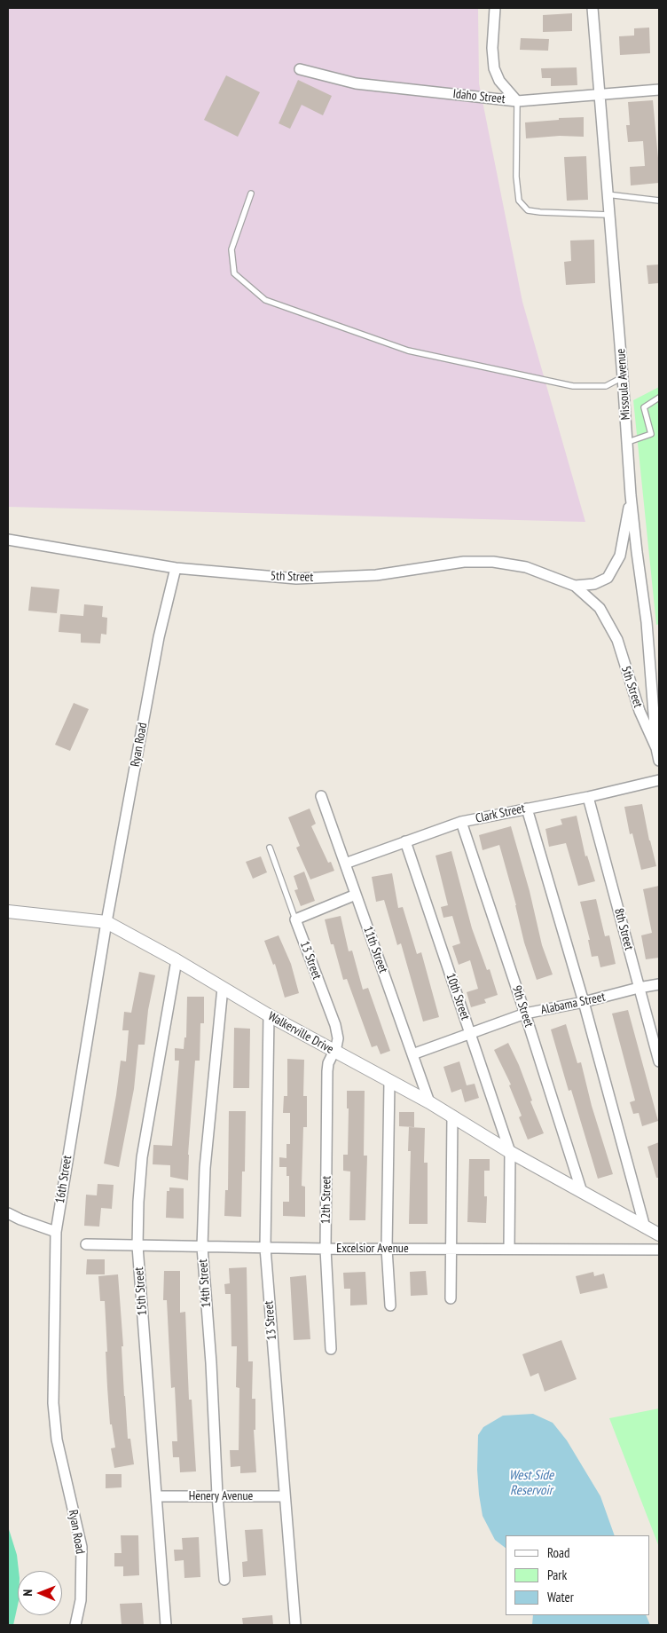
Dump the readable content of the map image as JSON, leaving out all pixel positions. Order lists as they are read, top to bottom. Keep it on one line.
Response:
{"streets":{"street":["Idaho Street","Missoula Avenue","5th Street","Ryan Road","Clark Street","8th Street","11th Street","13 Street","10th Street","Alabama Street","9th Street","Walkerville Drive","16th Street","12th Street","Excelsior Avenue","14th Street","15th Street","Henery Avenue"]},"crossings":[["Idaho Street","Missoula Avenue"],["Missoula Avenue","5th Street"],["5th Street","Ryan Road"],["Ryan Road","Walkerville Drive"],["Ryan Road","16th Street"],["Clark Street","8th Street"],["Clark Street","11th Street"],["Clark Street","10th Street"],["Clark Street","9th Street"],["8th Street","Alabama Street"],["11th Street","Alabama Street"],["11th Street","Walkerville Drive"],["13 Street","Walkerville Drive"],["13 Street","12th Street"],["13 Street","Excelsior Avenue"],["13 Street","Henery Avenue"],["10th Street","Alabama Street"],["10th Street","Walkerville Drive"],["10th Street","Excelsior Avenue"],["Alabama Street","9th Street"],["9th Street","Walkerville Drive"],["Walkerville Drive","16th Street"],["Walkerville Drive","12th Street"],["Walkerville Drive","14th Street"],["Walkerville Drive","15th Street"],["12th Street","Excelsior Avenue"],["Excelsior Avenue","14th Street"],["Excelsior Avenue","15th Street"],["14th Street","Henery Avenue"],["15th Street","Henery Avenue"]],"water":["West Side Reservoir"],"legend":["Road","Park","Water"],"north":"left"}
